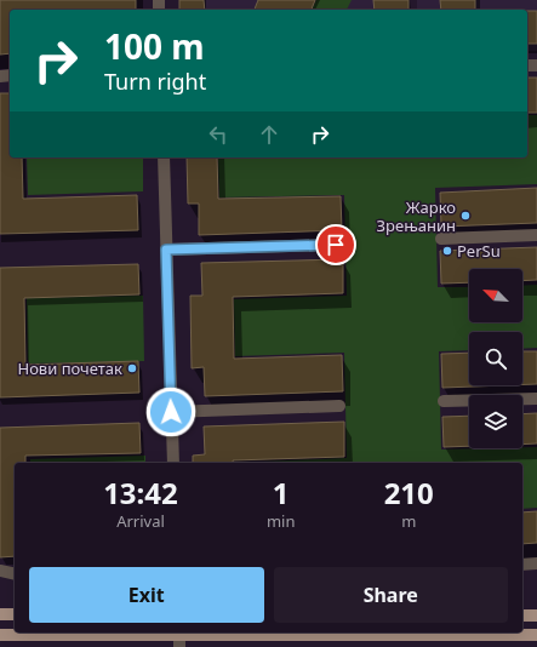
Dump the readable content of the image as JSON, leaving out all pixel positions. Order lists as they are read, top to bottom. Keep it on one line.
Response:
{"places":["Жарко Зрењанин","PerSu","Нови почетак"],"north":"top left","page":{"turn":["100 m","Turn right"],"eta":["13:42","Arrival","1","min","210","m"],"buttons":["Exit","Share"]}}
